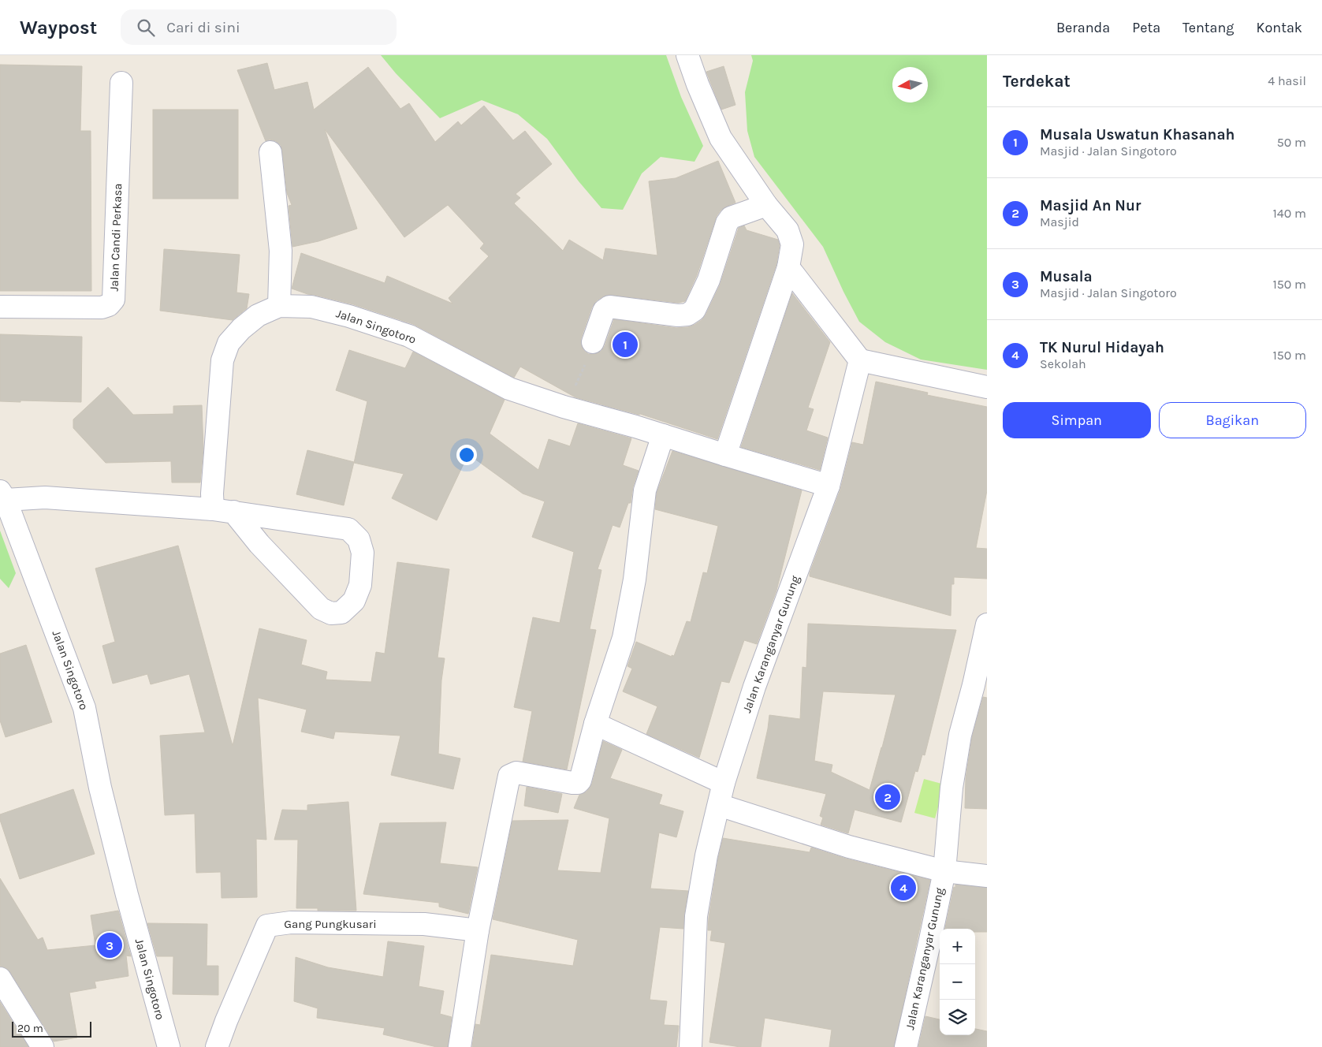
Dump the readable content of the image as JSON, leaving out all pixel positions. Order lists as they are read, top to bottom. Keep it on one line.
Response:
{"streets":{"street":["Jalan Candi Perkasa","Jalan Singotoro","Jalan Karanganyar Gunung","Gang Pungkusari"]},"crossings":[["Jalan Singotoro","Jalan Karanganyar Gunung"]],"scale_bar":"20 m","north":"left","page":{"header":"Waypost","search":"Cari di sini","nav":["Beranda","Peta","Tentang","Kontak"],"heading":["Terdekat","4 hasil"],"list":[{"mark":"1","name":"Musala Uswatun Khasanah","note":"Masjid · Jalan Singotoro","value":"50 m"},{"mark":"2","name":"Masjid An Nur","note":"Masjid","value":"140 m"},{"mark":"3","name":"Musala","note":"Masjid · Jalan Singotoro","value":"150 m"},{"mark":"4","name":"TK Nurul Hidayah","note":"Sekolah","value":"150 m"}],"pins":["1","2","4","3"],"buttons":["Simpan","Bagikan"],"map_buttons":["+","−"],"scale":"20 m"}}
